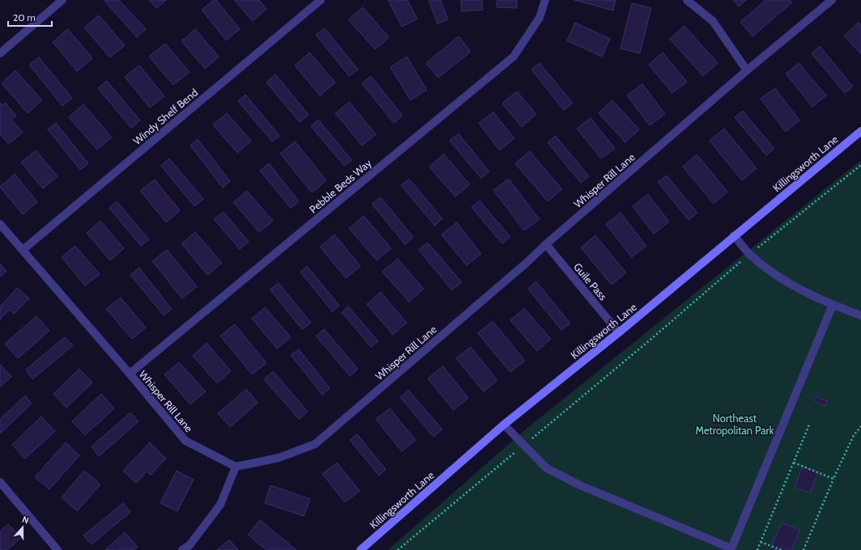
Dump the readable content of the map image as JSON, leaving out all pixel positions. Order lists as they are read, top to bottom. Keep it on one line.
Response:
{"streets":{"street":["Windy Shelf Bend","Killingsworth Lane","Whisper Rill Lane","Pebble Beds Way","Guile Pass"]},"crossings":[["Windy Shelf Bend","Whisper Rill Lane"],["Killingsworth Lane","Guile Pass"],["Whisper Rill Lane","Pebble Beds Way"],["Whisper Rill Lane","Guile Pass"]],"parks":["Northeast Metropolitan Park"],"scale_bar":"20 m","north":"top"}
